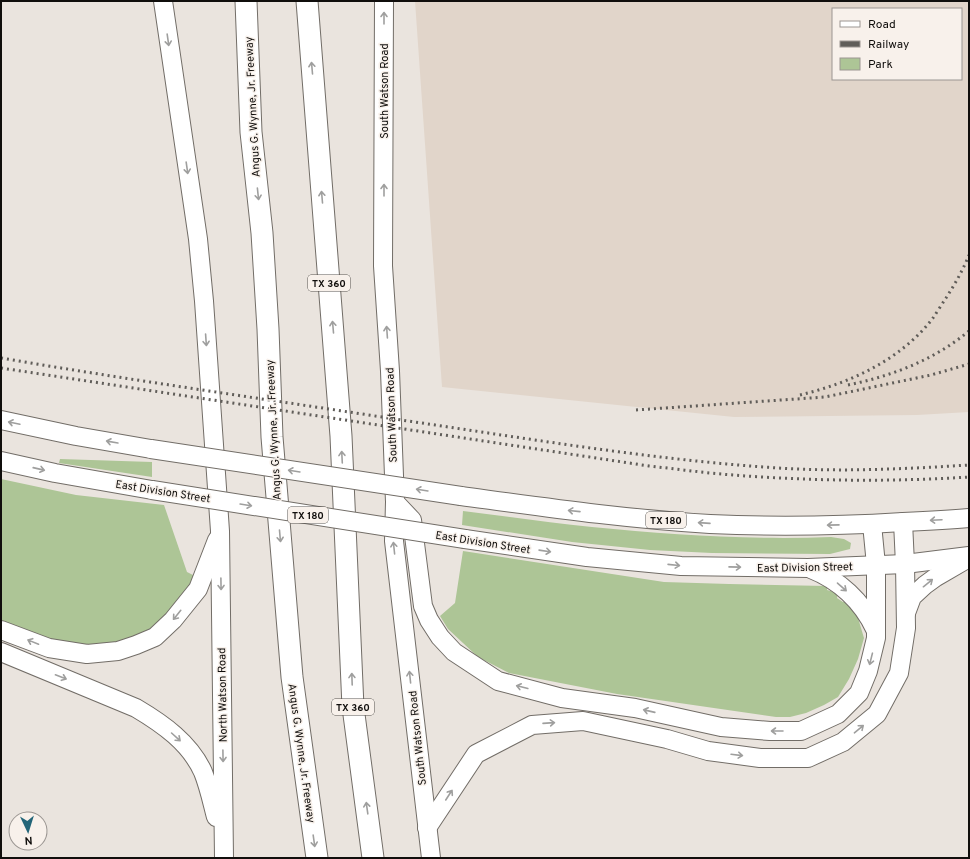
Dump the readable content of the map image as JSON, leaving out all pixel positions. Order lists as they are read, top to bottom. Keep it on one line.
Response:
{"streets":{"highway":["Angus G. Wynne, Jr. Freeway","TX 360"],"main road":["South Watson Road","East Division Street","TX 180","North Watson Road"]},"one_way":["South Watson Road","North Watson Road"],"legend":["Road","Railway","Park"],"north":"bottom"}
